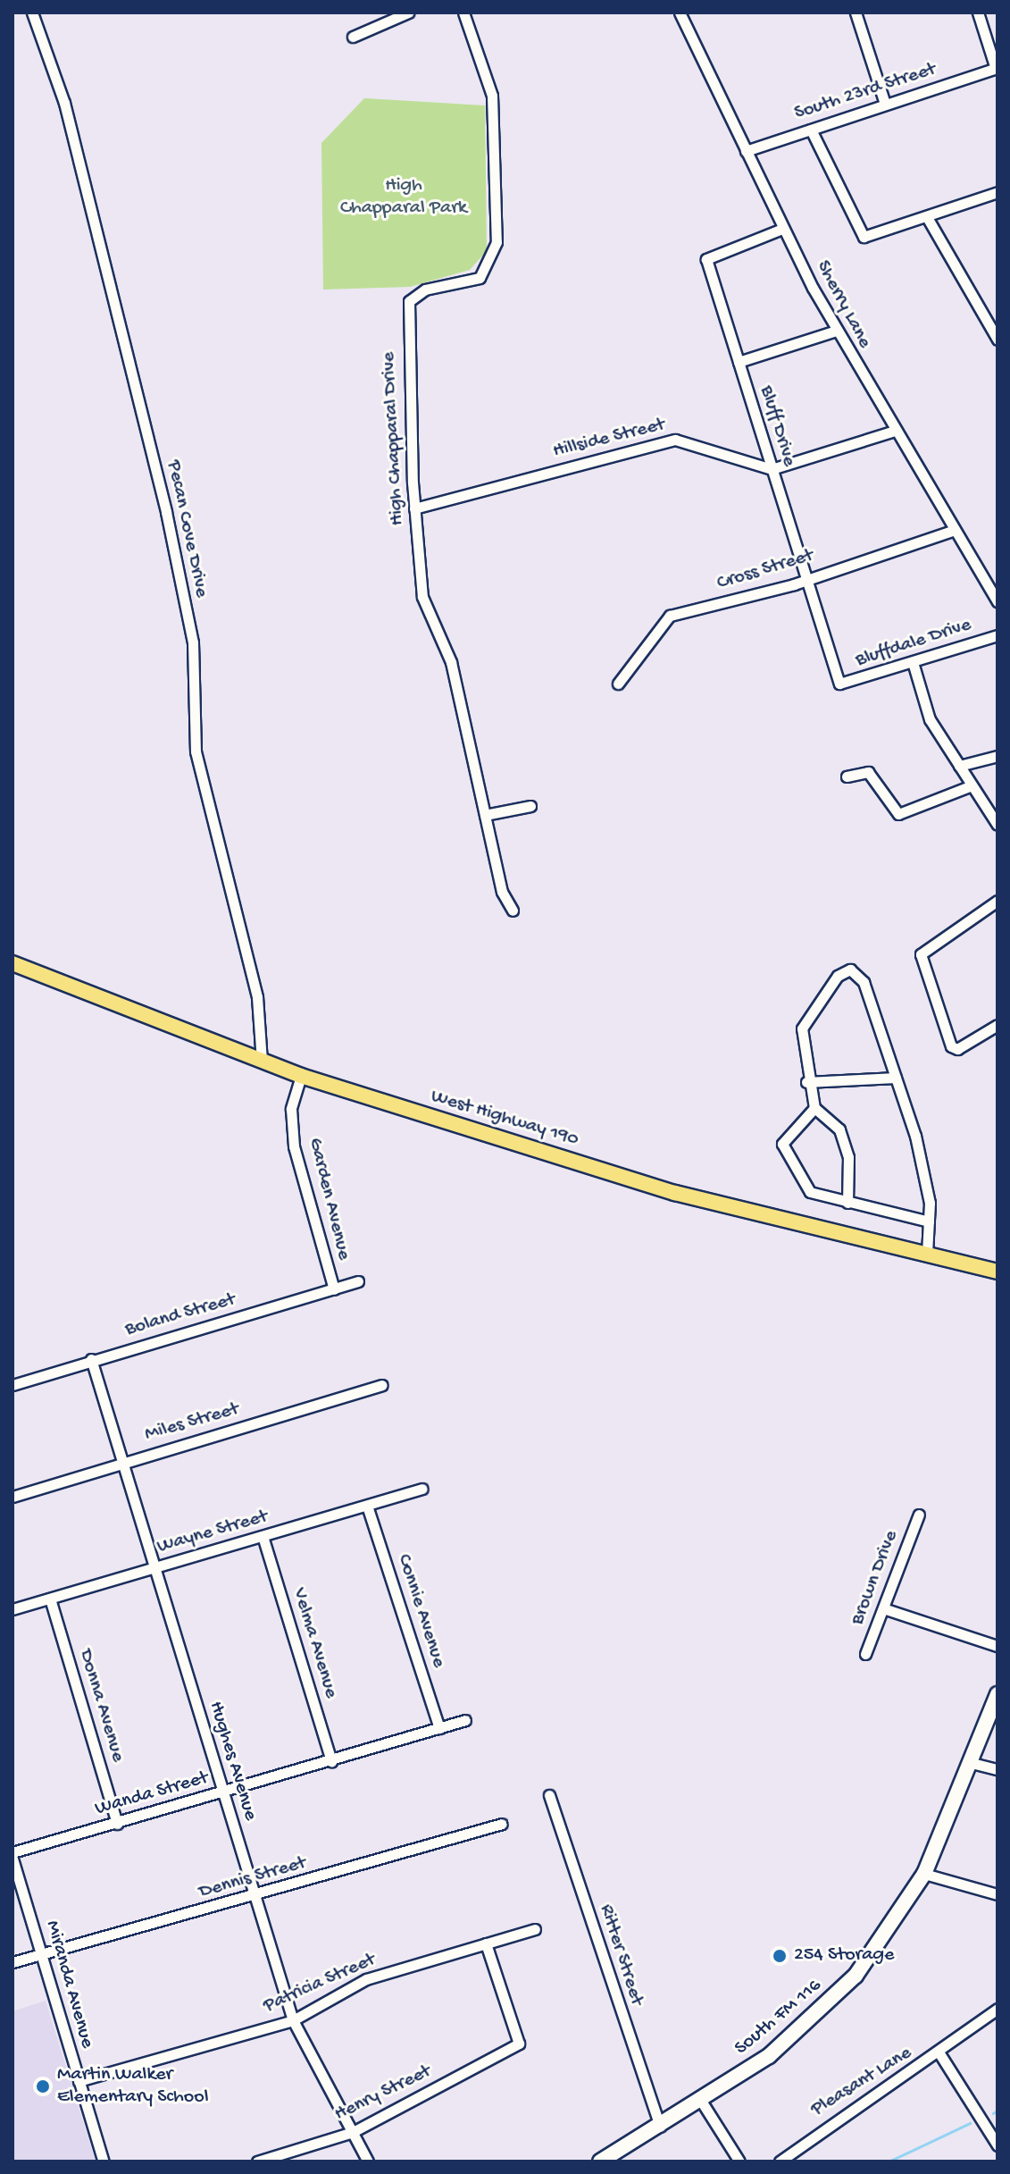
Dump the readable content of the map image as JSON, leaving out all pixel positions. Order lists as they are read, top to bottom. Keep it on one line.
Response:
{"streets":{"main road":["West Highway 190","South FM 116"],"street":["South 23rd Street","Sherry Lane","Bluff Drive","High Chapparal Drive","Hillside Street","Pecan Cove Drive","Cross Street","Bluffdale Drive","Garden Avenue","Boland Street","Miles Street","Wayne Street","Brown Drive","Connie Avenue","Velma Avenue","Donna Avenue","Hughes Avenue","Wanda Street","Dennis Street","Ritter Street","Patricia Street","Miranda Avenue","Pleasant Lane","Henry Street"]},"crossings":[["South 23rd Street","Sherry Lane"],["Sherry Lane","Bluff Drive"],["Sherry Lane","Cross Street"],["Bluff Drive","Hillside Street"],["Bluff Drive","Cross Street"],["Bluff Drive","Bluffdale Drive"],["High Chapparal Drive","Hillside Street"],["Pecan Cove Drive","West Highway 190"],["West Highway 190","Garden Avenue"],["Garden Avenue","Boland Street"],["Boland Street","Hughes Avenue"],["Miles Street","Hughes Avenue"],["Wayne Street","Connie Avenue"],["Wayne Street","Velma Avenue"],["Wayne Street","Donna Avenue"],["Wayne Street","Hughes Avenue"],["Connie Avenue","Wanda Street"],["Velma Avenue","Wanda Street"],["Donna Avenue","Wanda Street"],["Hughes Avenue","Wanda Street"],["Hughes Avenue","Dennis Street"],["Hughes Avenue","Patricia Street"],["Hughes Avenue","Henry Street"],["Dennis Street","Miranda Avenue"],["Ritter Street","South FM 116"],["Patricia Street","Miranda Avenue"],["Patricia Street","Henry Street"]],"parks":["High Chapparal Park"],"places":["254 Storage","Martin Walker Elementary School"]}
